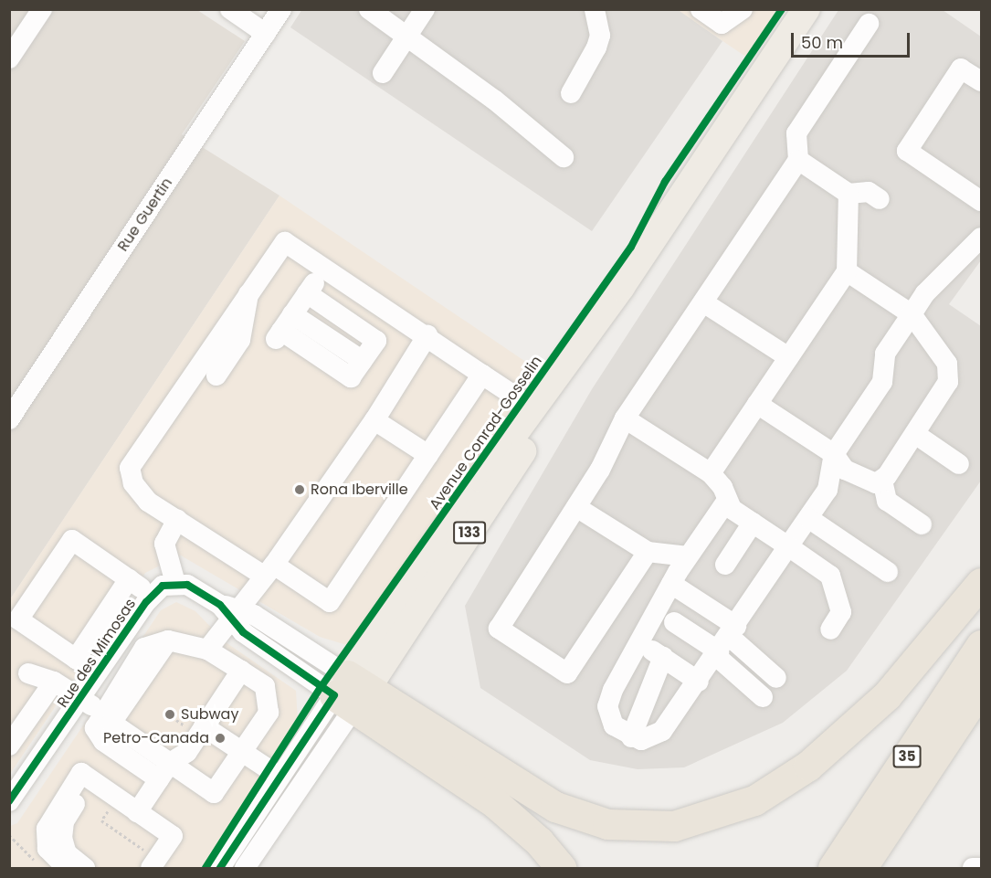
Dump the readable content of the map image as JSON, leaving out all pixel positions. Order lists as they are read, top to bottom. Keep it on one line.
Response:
{"streets":{"highway":["35"],"main road":["Avenue Conrad-Gosselin","133"],"street":["Rue Guertin","Rue des Mimosas"]},"places":["Rona Iberville","Subway","Petro-Canada"],"scale_bar":"50 m"}
